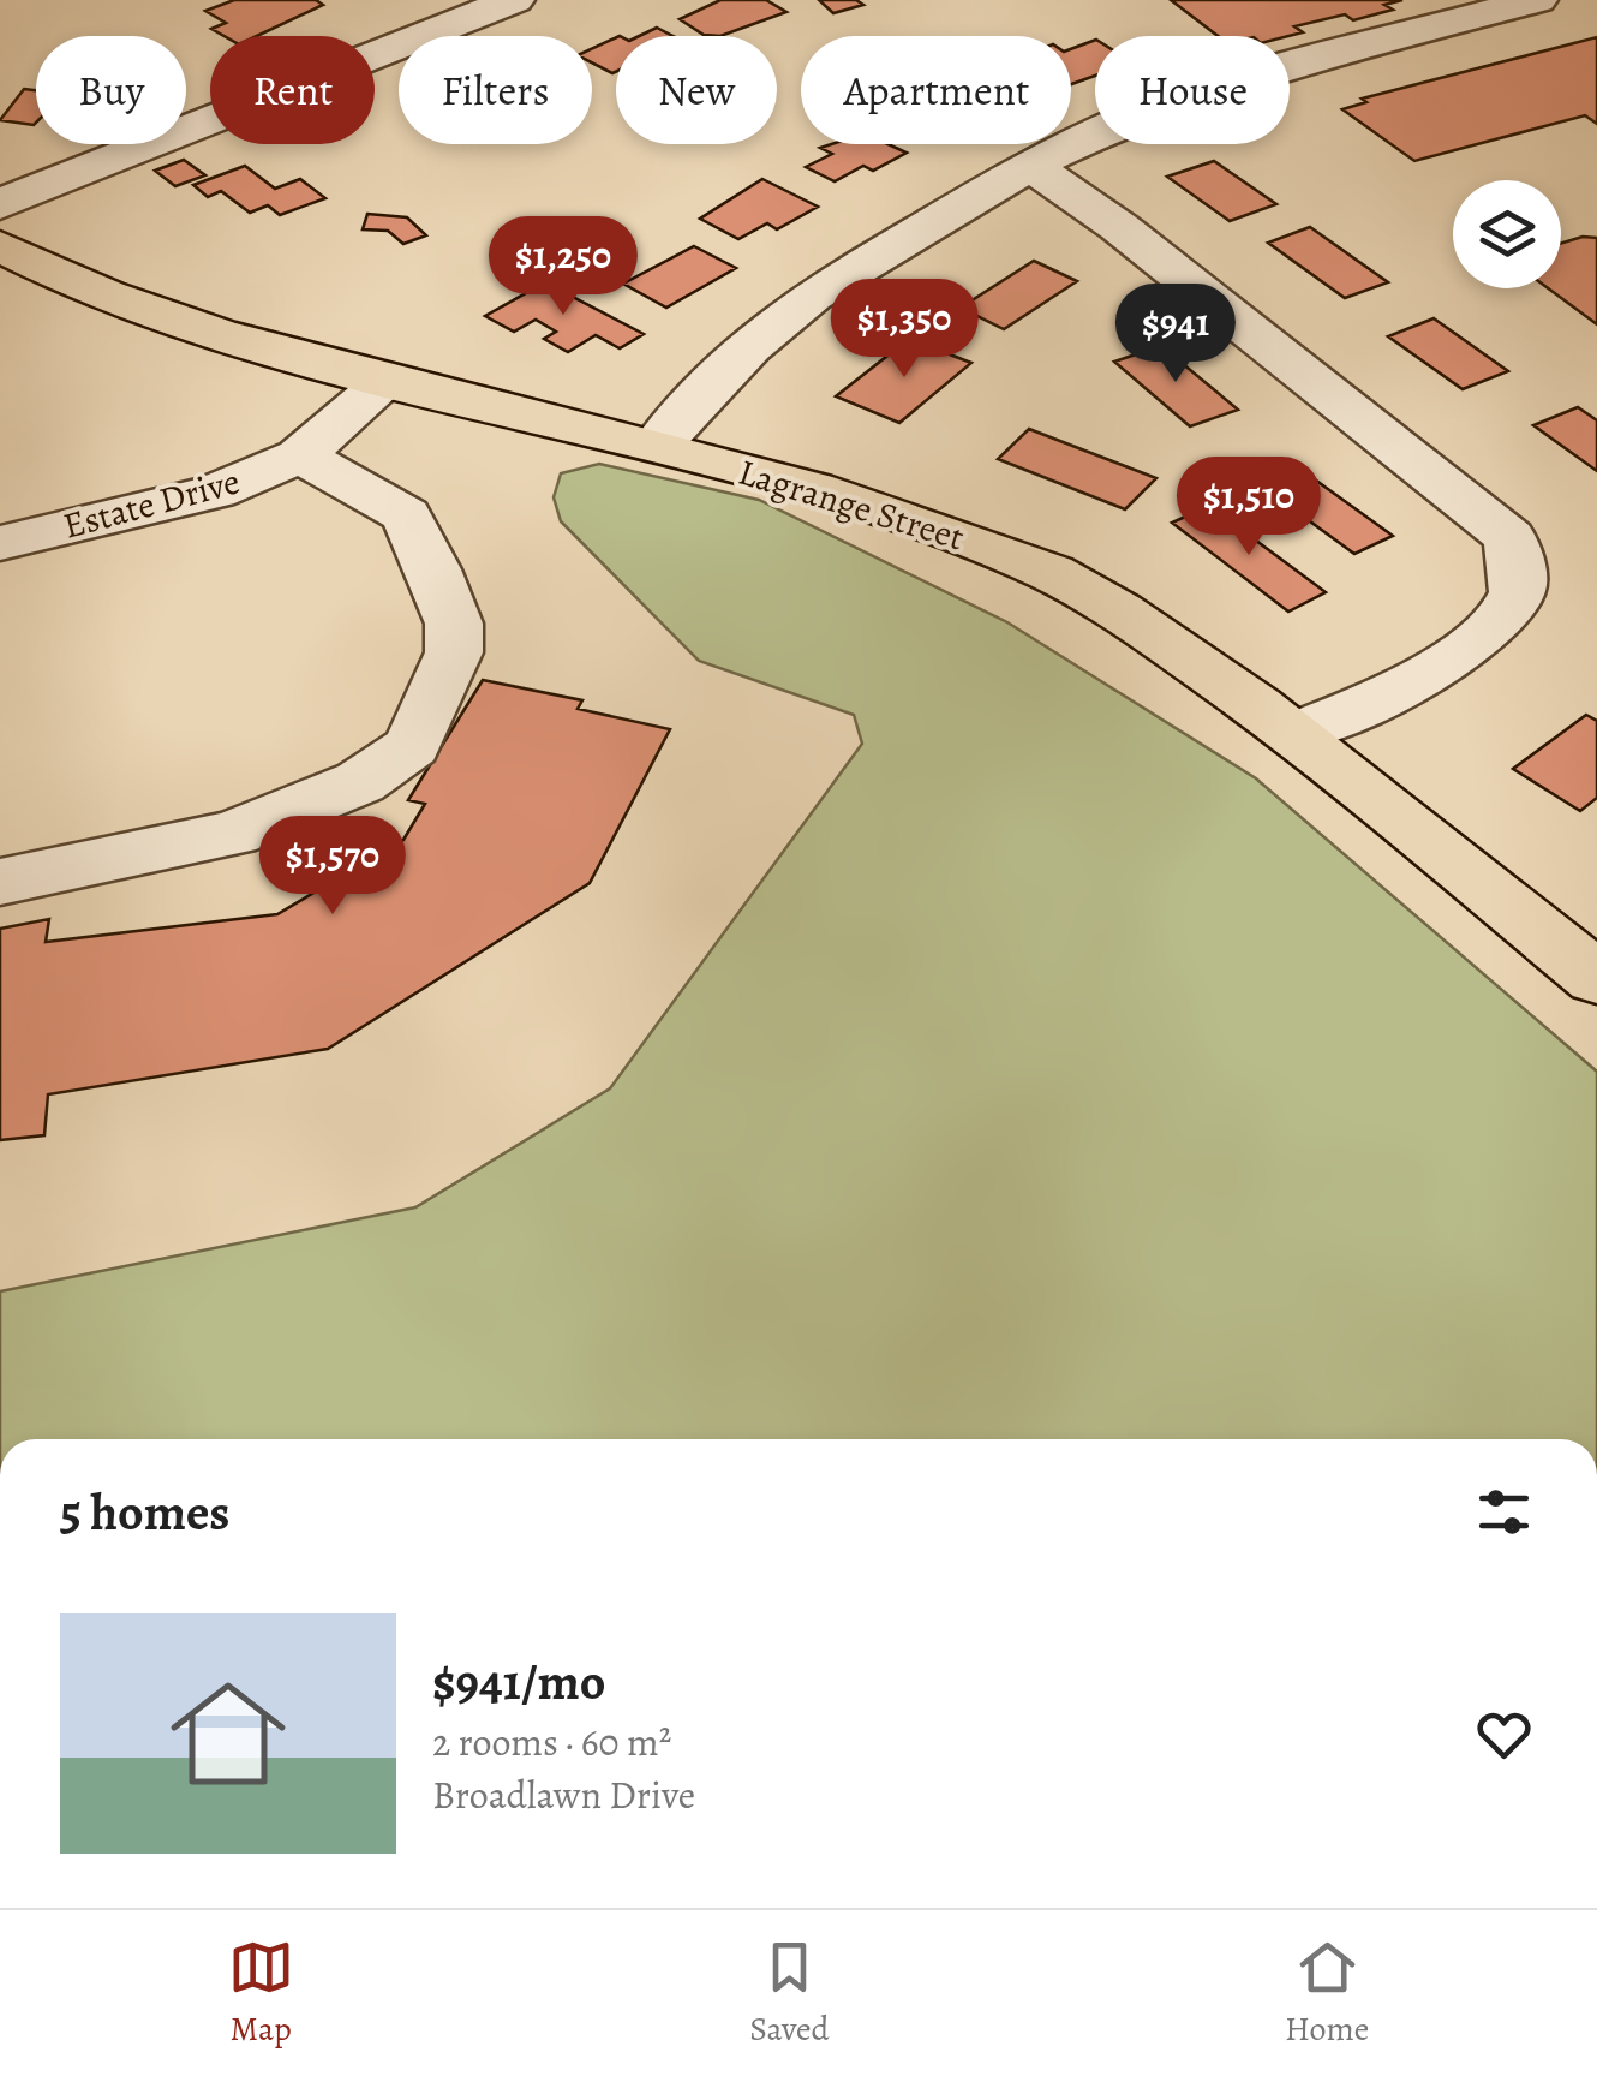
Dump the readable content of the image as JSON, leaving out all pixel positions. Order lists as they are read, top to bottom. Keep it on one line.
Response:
{"streets":{"main road":["Lagrange Street"],"street":["Estate Drive"]},"crossings":[["Estate Drive","Lagrange Street"]],"page":{"chip":["Buy","Rent","Filters","New","Apartment","House"],"price":["$1,250","$1,350","$941","$1,510","$1,570"],"heading":"5 homes","list":[{"name":"$941/mo","note":"2 rooms · 60 m² · Broadlawn Drive"}],"tabs":["Map","Saved","Home"]}}
